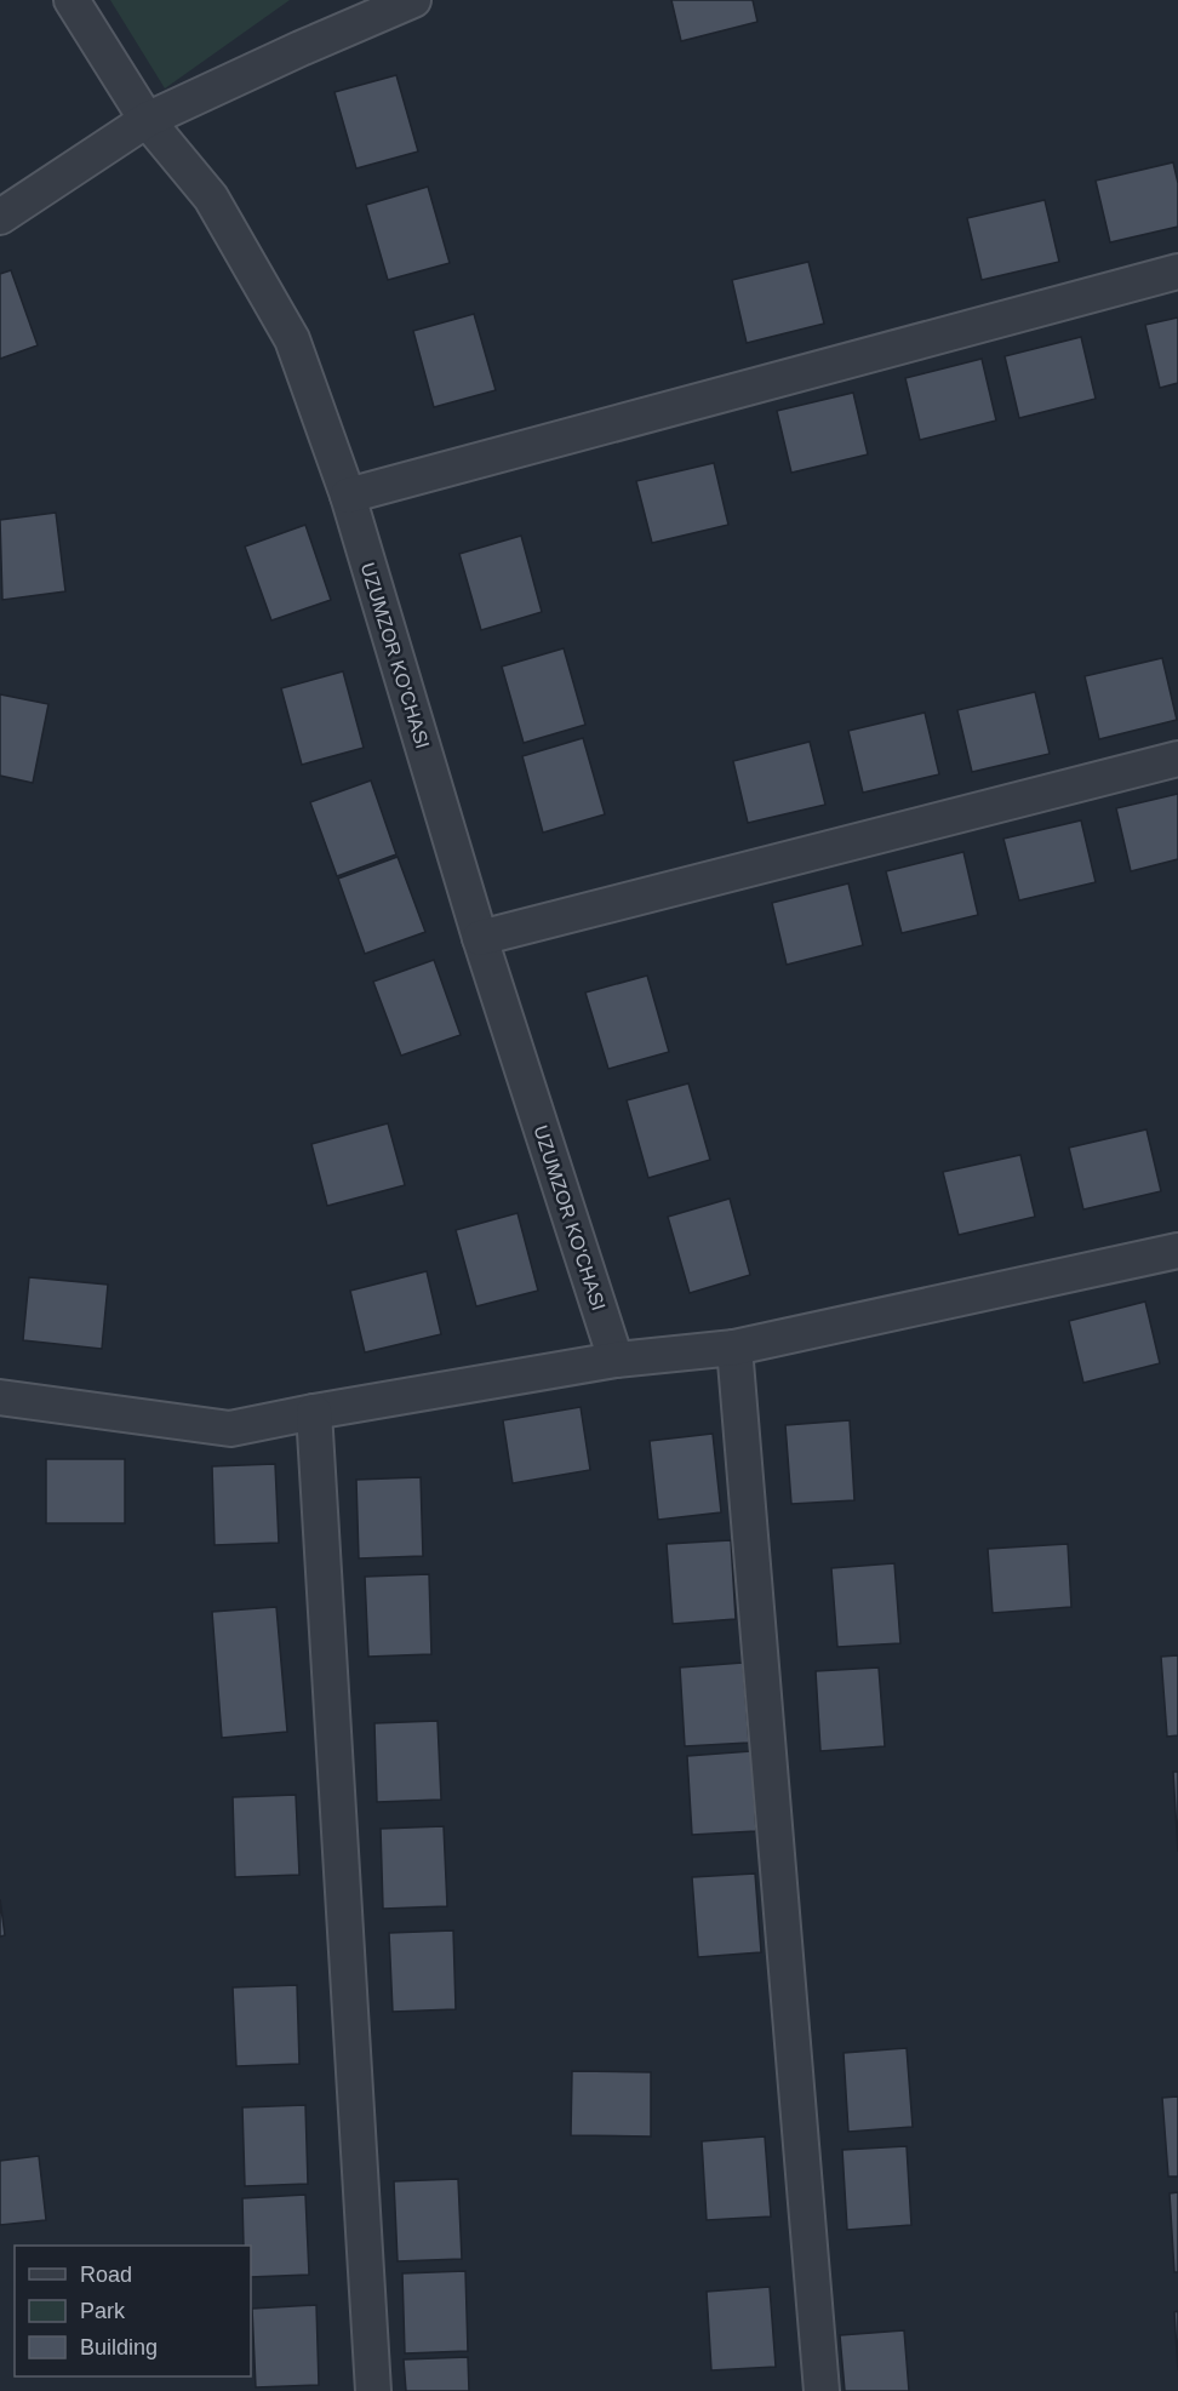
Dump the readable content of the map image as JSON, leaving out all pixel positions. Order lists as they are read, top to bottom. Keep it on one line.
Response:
{"streets":{"street":["UZUMZOR KO'CHASI"]},"legend":["Road","Park","Building"]}
